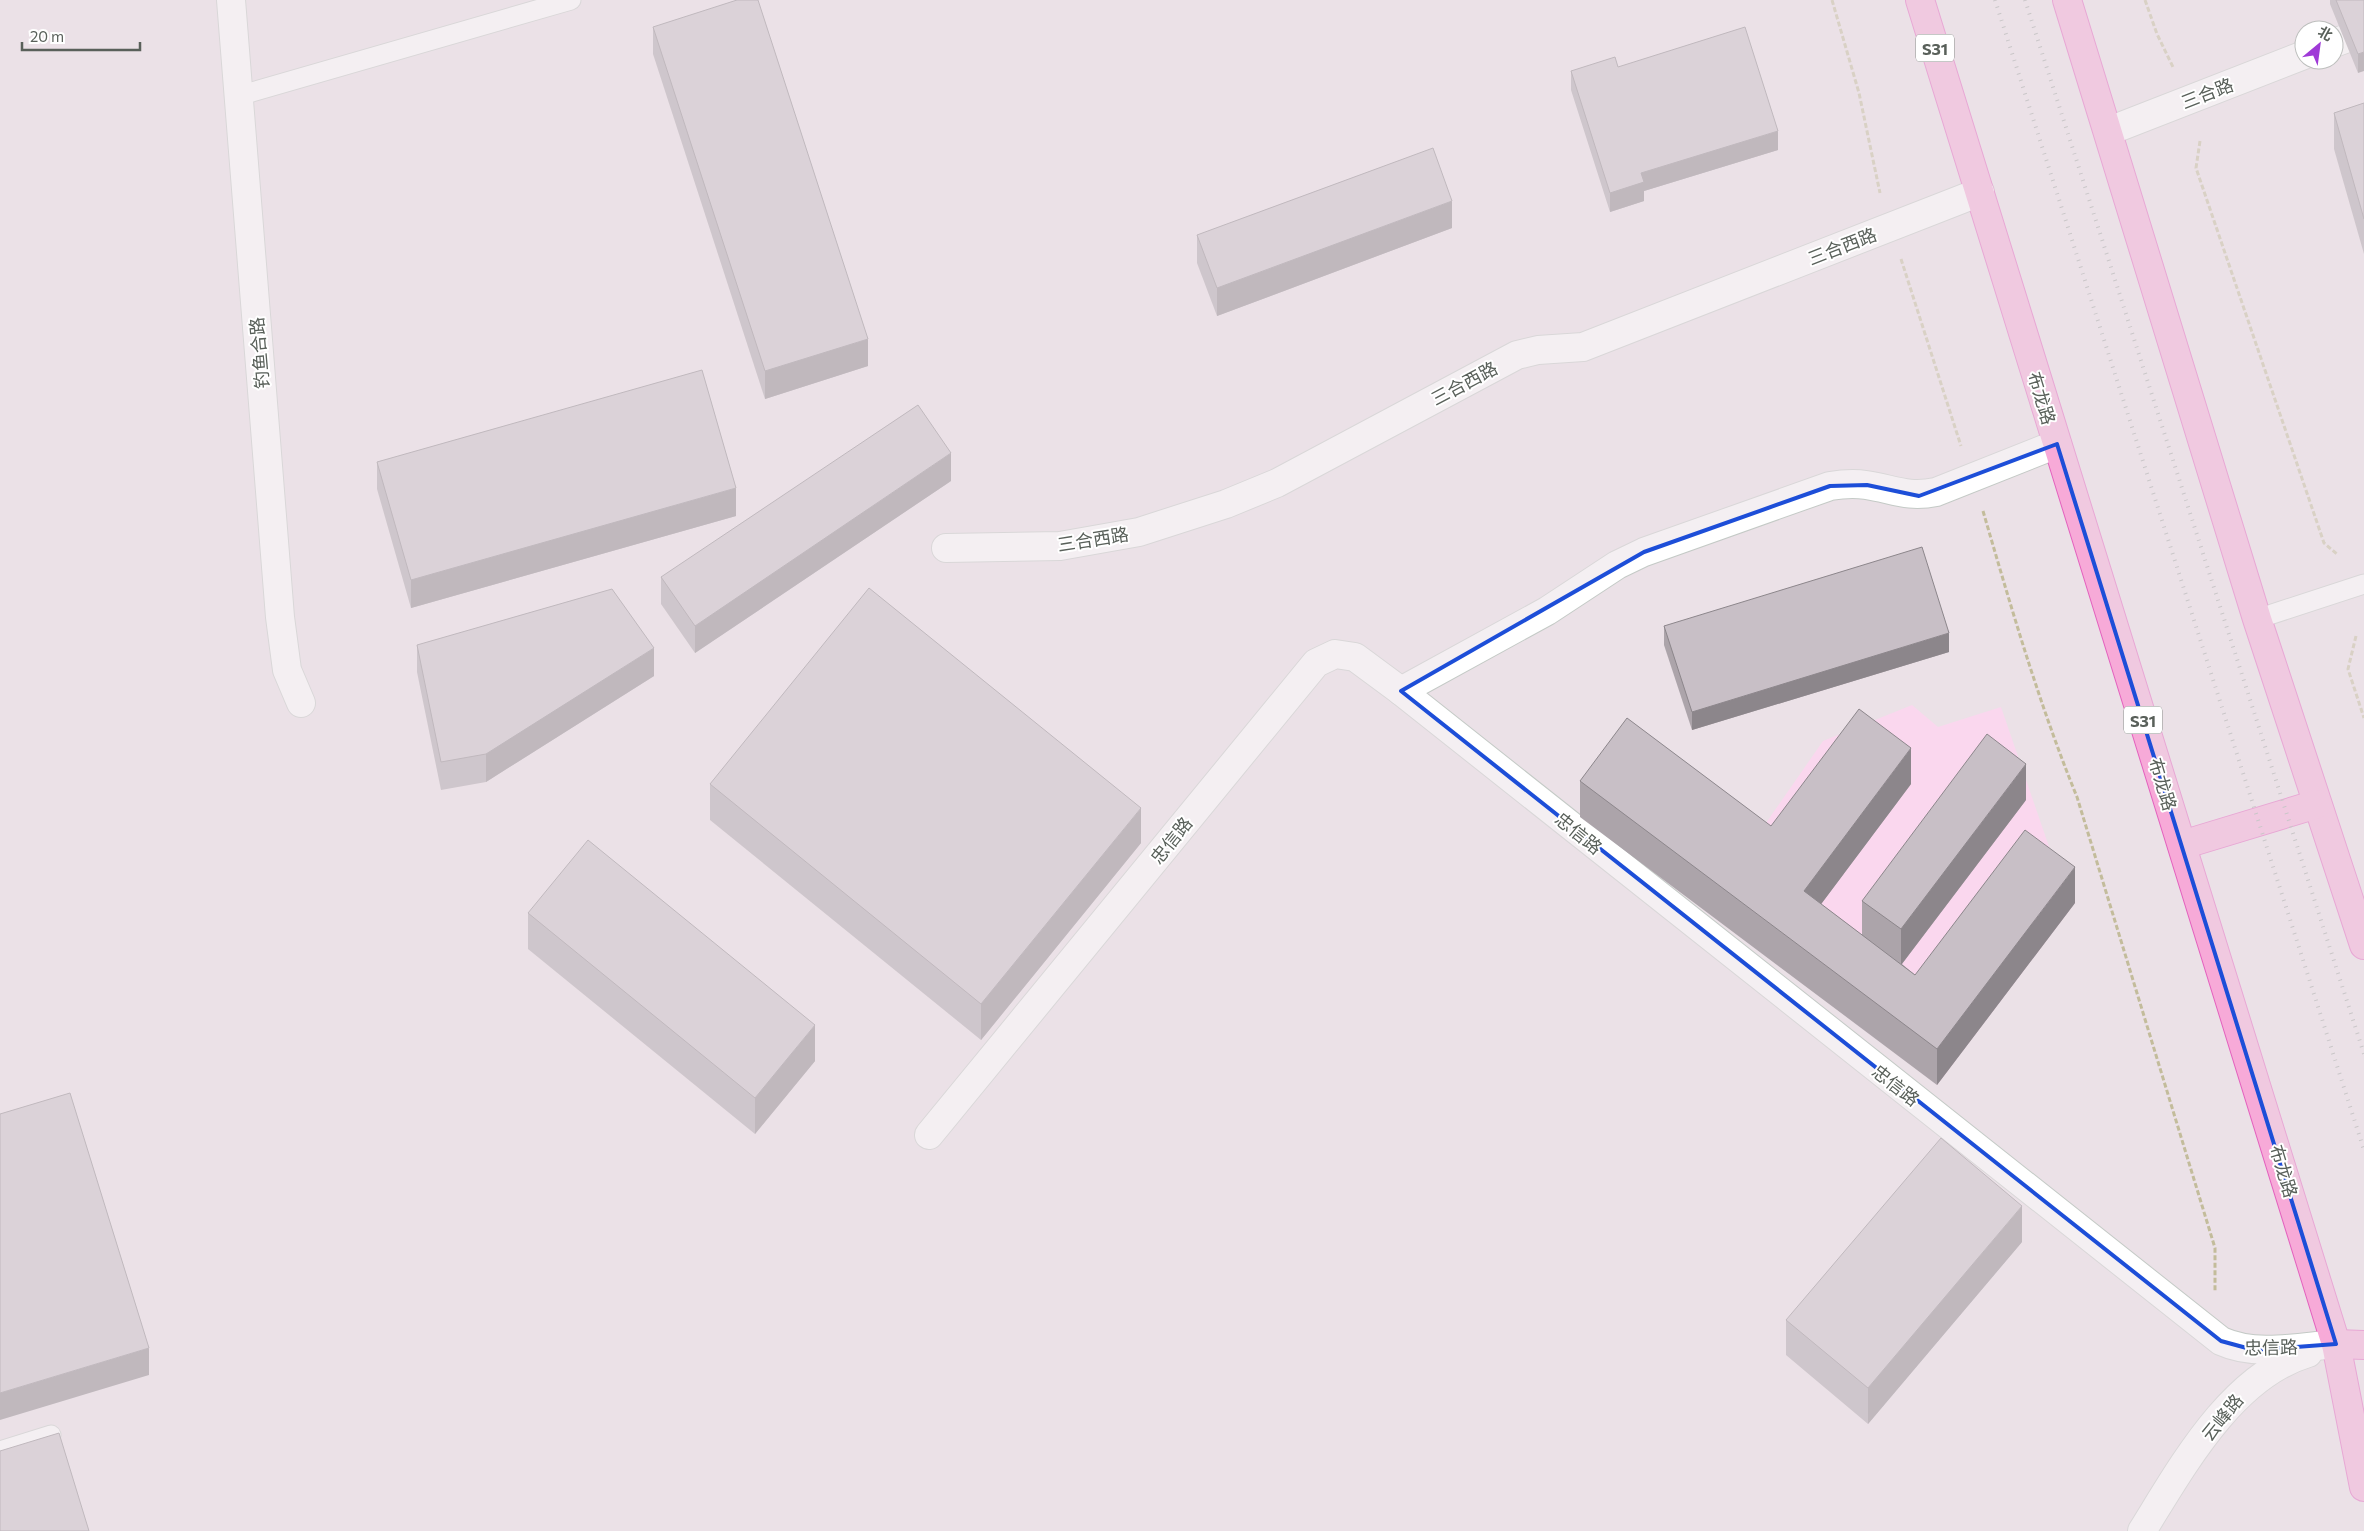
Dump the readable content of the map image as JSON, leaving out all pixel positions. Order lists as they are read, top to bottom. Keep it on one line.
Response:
{"streets":{"main road":["S31","布龙路"],"street":["三合路","三合西路","钓鱼合路","忠信路","云峰路"]},"crossings":[["三合西路","布龙路"],["布龙路","忠信路"],["布龙路","云峰路"],["忠信路","云峰路"]],"scale_bar":"20 m","north":"top right"}
